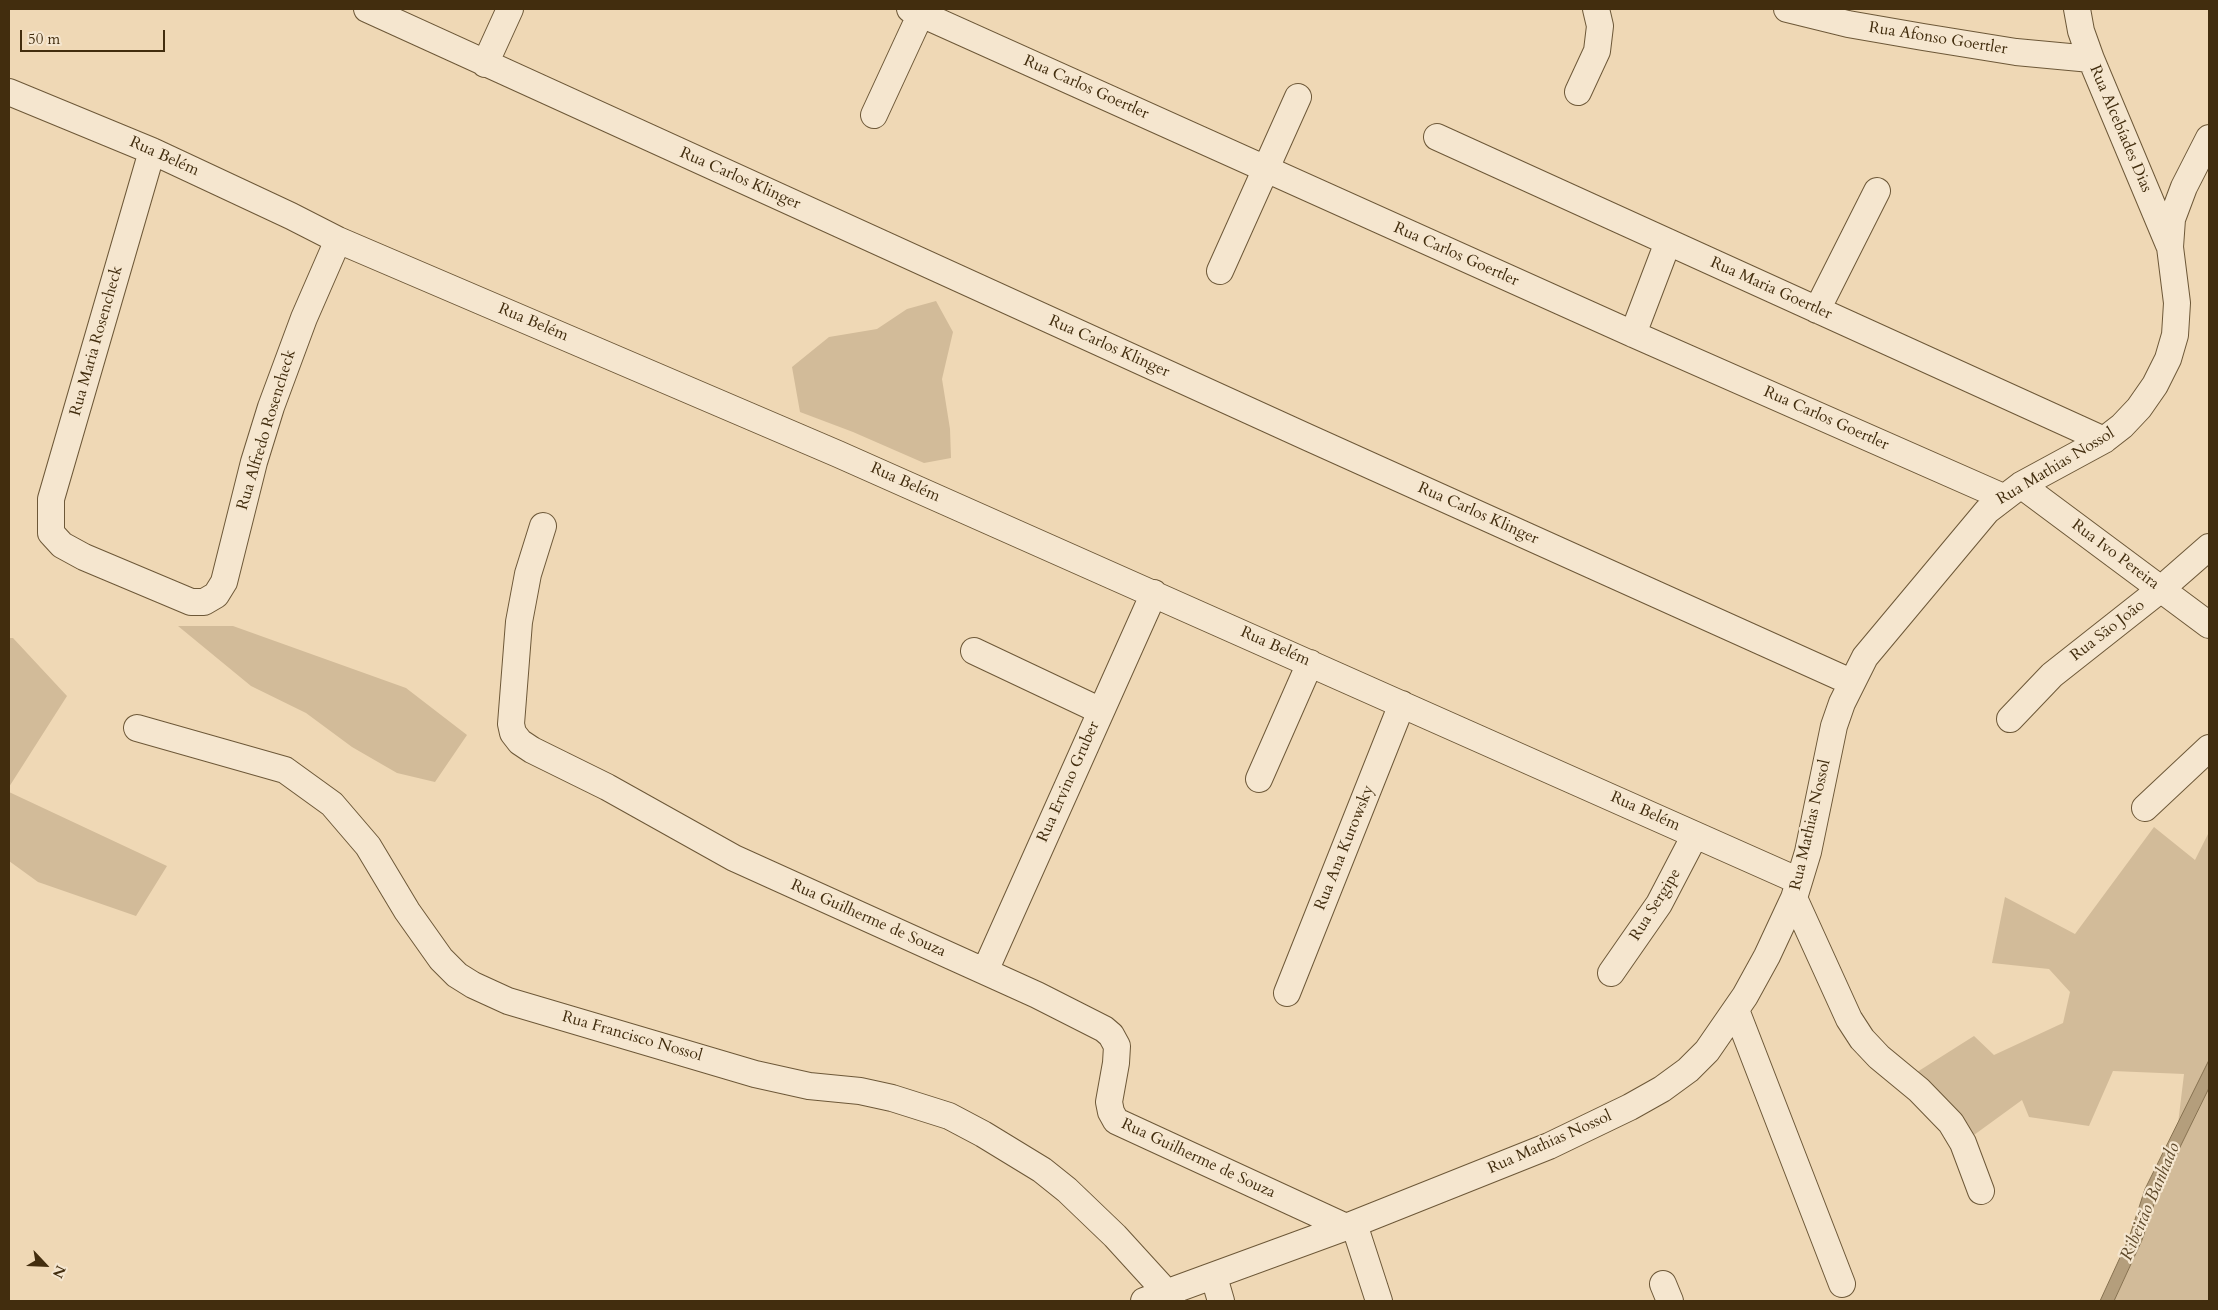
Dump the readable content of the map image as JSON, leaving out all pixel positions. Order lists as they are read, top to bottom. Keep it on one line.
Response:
{"streets":{"street":["Rua Afonso Goertler","Rua Carlos Goertler","Rua Alcebíades Dias","Rua Belém","Rua Carlos Klinger","Rua Maria Goertler","Rua Maria Rosencheck","Rua Alfredo Rosencheck","Rua Mathias Nossol","Rua Ivo Pereira","Rua São João","Rua Ervino Gruber","Rua Ana Kurowsky","Rua Sergipe","Rua Guilherme de Souza","Rua Francisco Nossol"]},"crossings":[["Rua Afonso Goertler","Rua Alcebíades Dias"],["Rua Carlos Goertler","Rua Mathias Nossol"],["Rua Carlos Goertler","Rua Ivo Pereira"],["Rua Alcebíades Dias","Rua Mathias Nossol"],["Rua Belém","Rua Maria Rosencheck"],["Rua Belém","Rua Alfredo Rosencheck"],["Rua Belém","Rua Mathias Nossol"],["Rua Belém","Rua Ervino Gruber"],["Rua Belém","Rua Ana Kurowsky"],["Rua Belém","Rua Sergipe"],["Rua Carlos Klinger","Rua Mathias Nossol"],["Rua Maria Goertler","Rua Mathias Nossol"],["Rua Maria Rosencheck","Rua Alfredo Rosencheck"],["Rua Mathias Nossol","Rua Ivo Pereira"],["Rua Mathias Nossol","Rua Guilherme de Souza"],["Rua Mathias Nossol","Rua Francisco Nossol"],["Rua Ivo Pereira","Rua São João"],["Rua Ervino Gruber","Rua Guilherme de Souza"]],"water":["Ribeirão Banhado"],"scale_bar":"50 m","north":"bottom right"}
